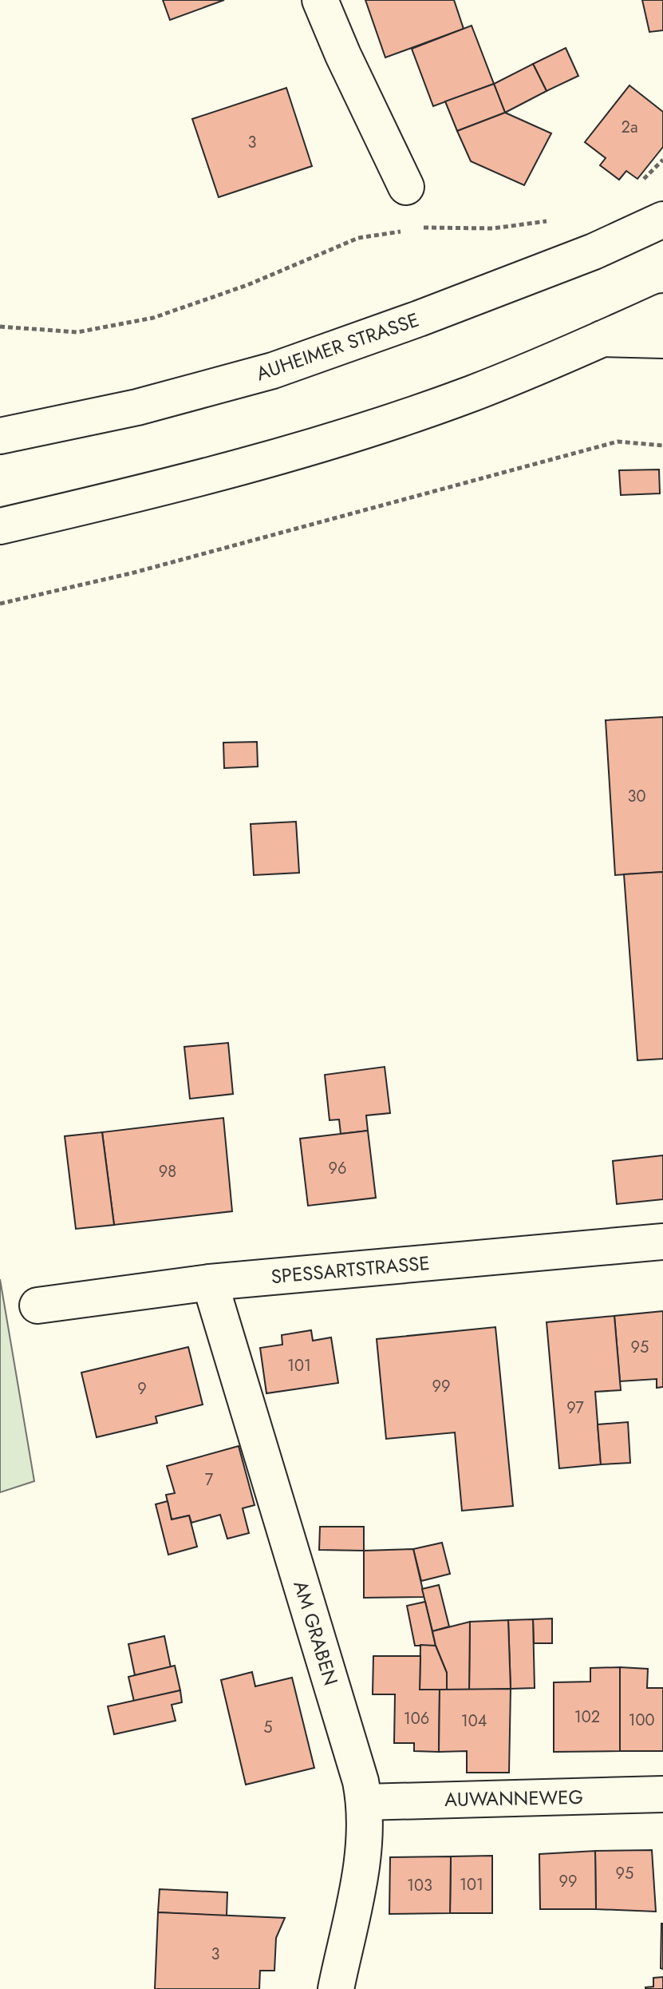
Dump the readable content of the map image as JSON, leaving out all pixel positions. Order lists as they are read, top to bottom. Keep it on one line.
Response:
{"streets":{"street":["AUHEIMER STRASSE","SPESSARTSTRASSE","AM GRABEN","AUWANNEWEG"]},"crossings":[["SPESSARTSTRASSE","AM GRABEN"],["AM GRABEN","AUWANNEWEG"]],"house_numbers":["2a","3","30","96","98","95","101","99","9","97","7","102","106","100","104","5","95","99","101","103","3"]}
